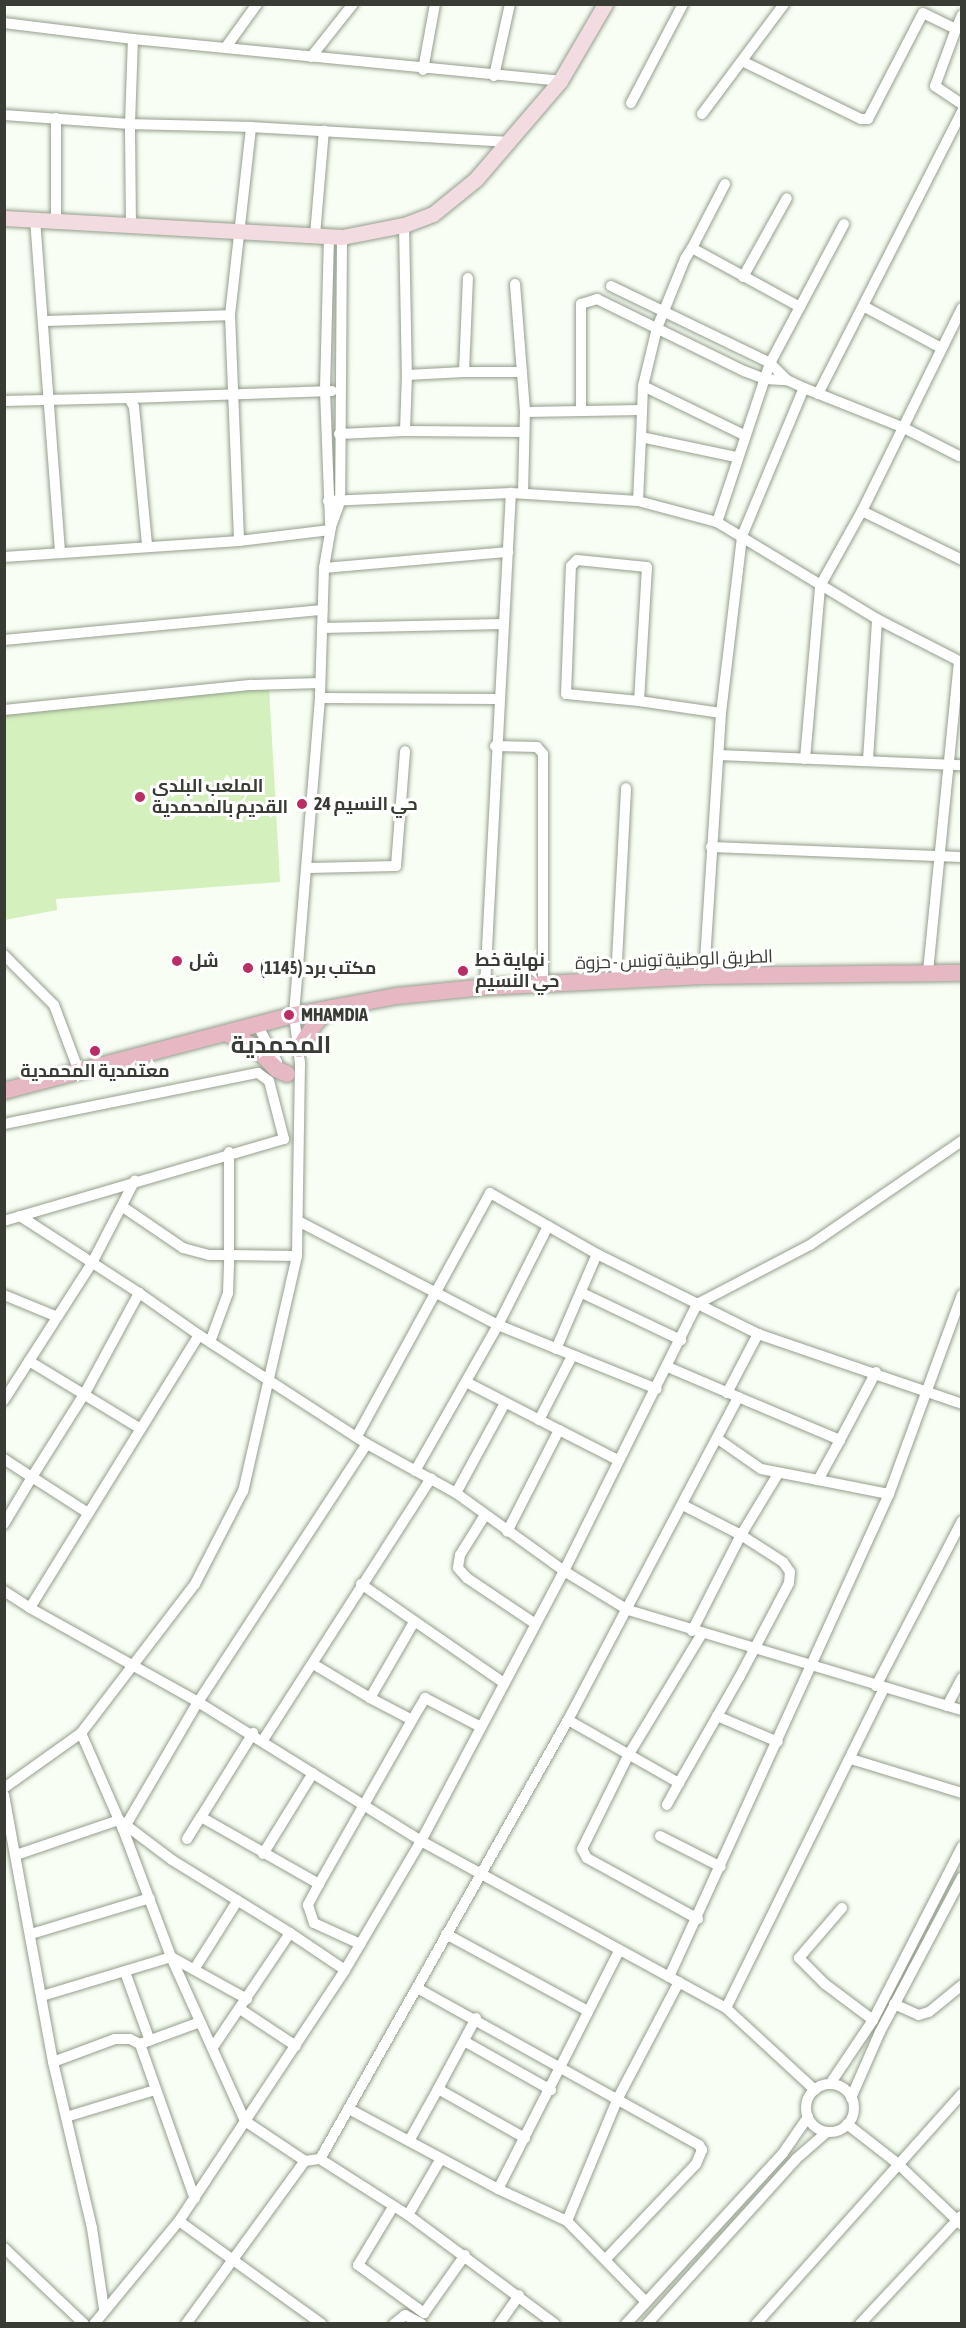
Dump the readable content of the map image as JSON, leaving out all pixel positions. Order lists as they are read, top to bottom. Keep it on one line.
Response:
{"streets":{"main road":["الطريق الوطنية تونس - حزوة"]},"districts":["المحمدية"],"places":["الملعب البلدي القديم بالمحمدية","حي النسيم 24","شل","مكتب برد (1145)","نهاية خط حي النسيم","MHAMDIA","معتمدية المحمدية"]}
